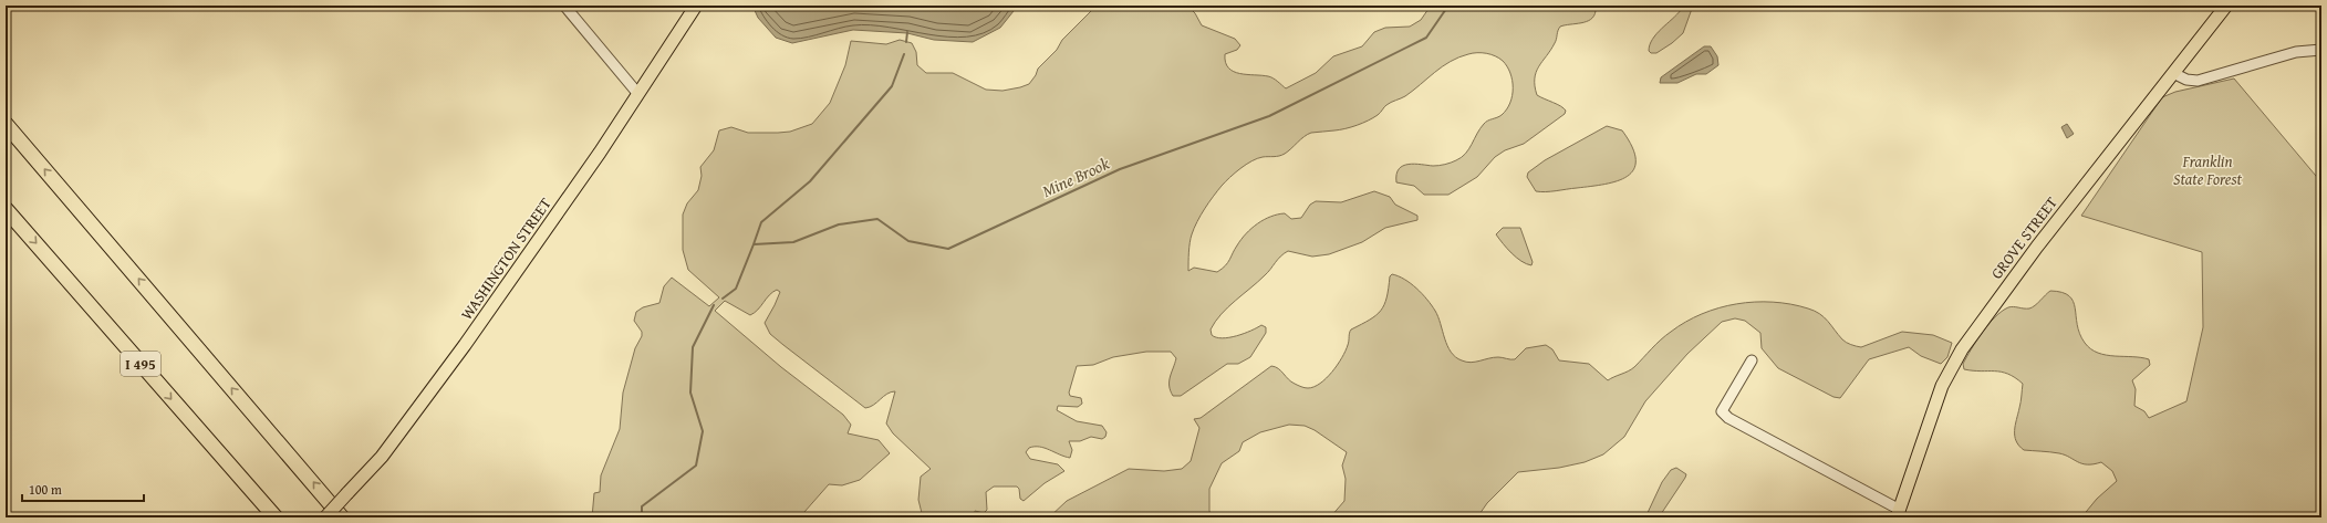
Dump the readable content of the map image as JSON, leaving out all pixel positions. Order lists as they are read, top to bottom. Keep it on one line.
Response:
{"streets":{"highway":["I 495"],"main road":["GROVE STREET","WASHINGTON STREET"]},"water":["Mine Brook"],"parks":["Franklin State Forest"],"scale_bar":"100 m"}
